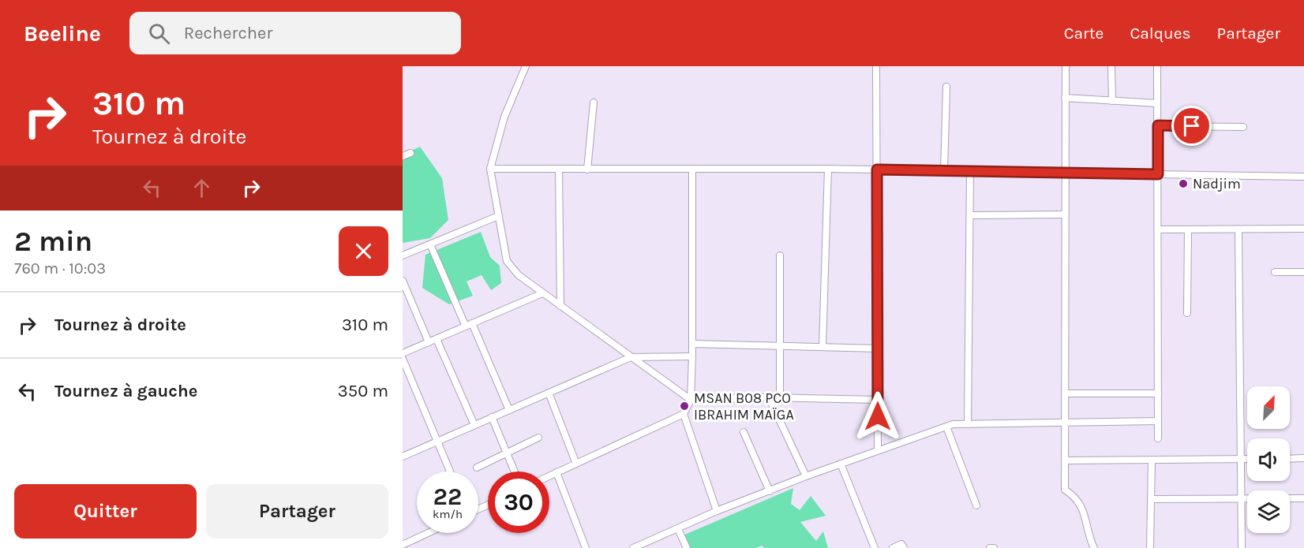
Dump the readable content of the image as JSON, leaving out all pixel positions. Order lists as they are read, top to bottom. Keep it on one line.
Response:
{"places":["Nadjim","MSAN B08 PCO IBRAHIM MAÏGA"],"north":"top right","page":{"header":"Beeline","search":"Rechercher","nav":["Carte","Calques","Partager"],"turn":["310 m","Tournez à droite"],"heading":["2 min","760 m · 10:03"],"list":[{"name":"Tournez à droite","value":"310 m"},{"name":"Tournez à gauche","value":"350 m"}],"speed":"22 km/h","limit":"30","buttons":["Quitter","Partager"]}}
